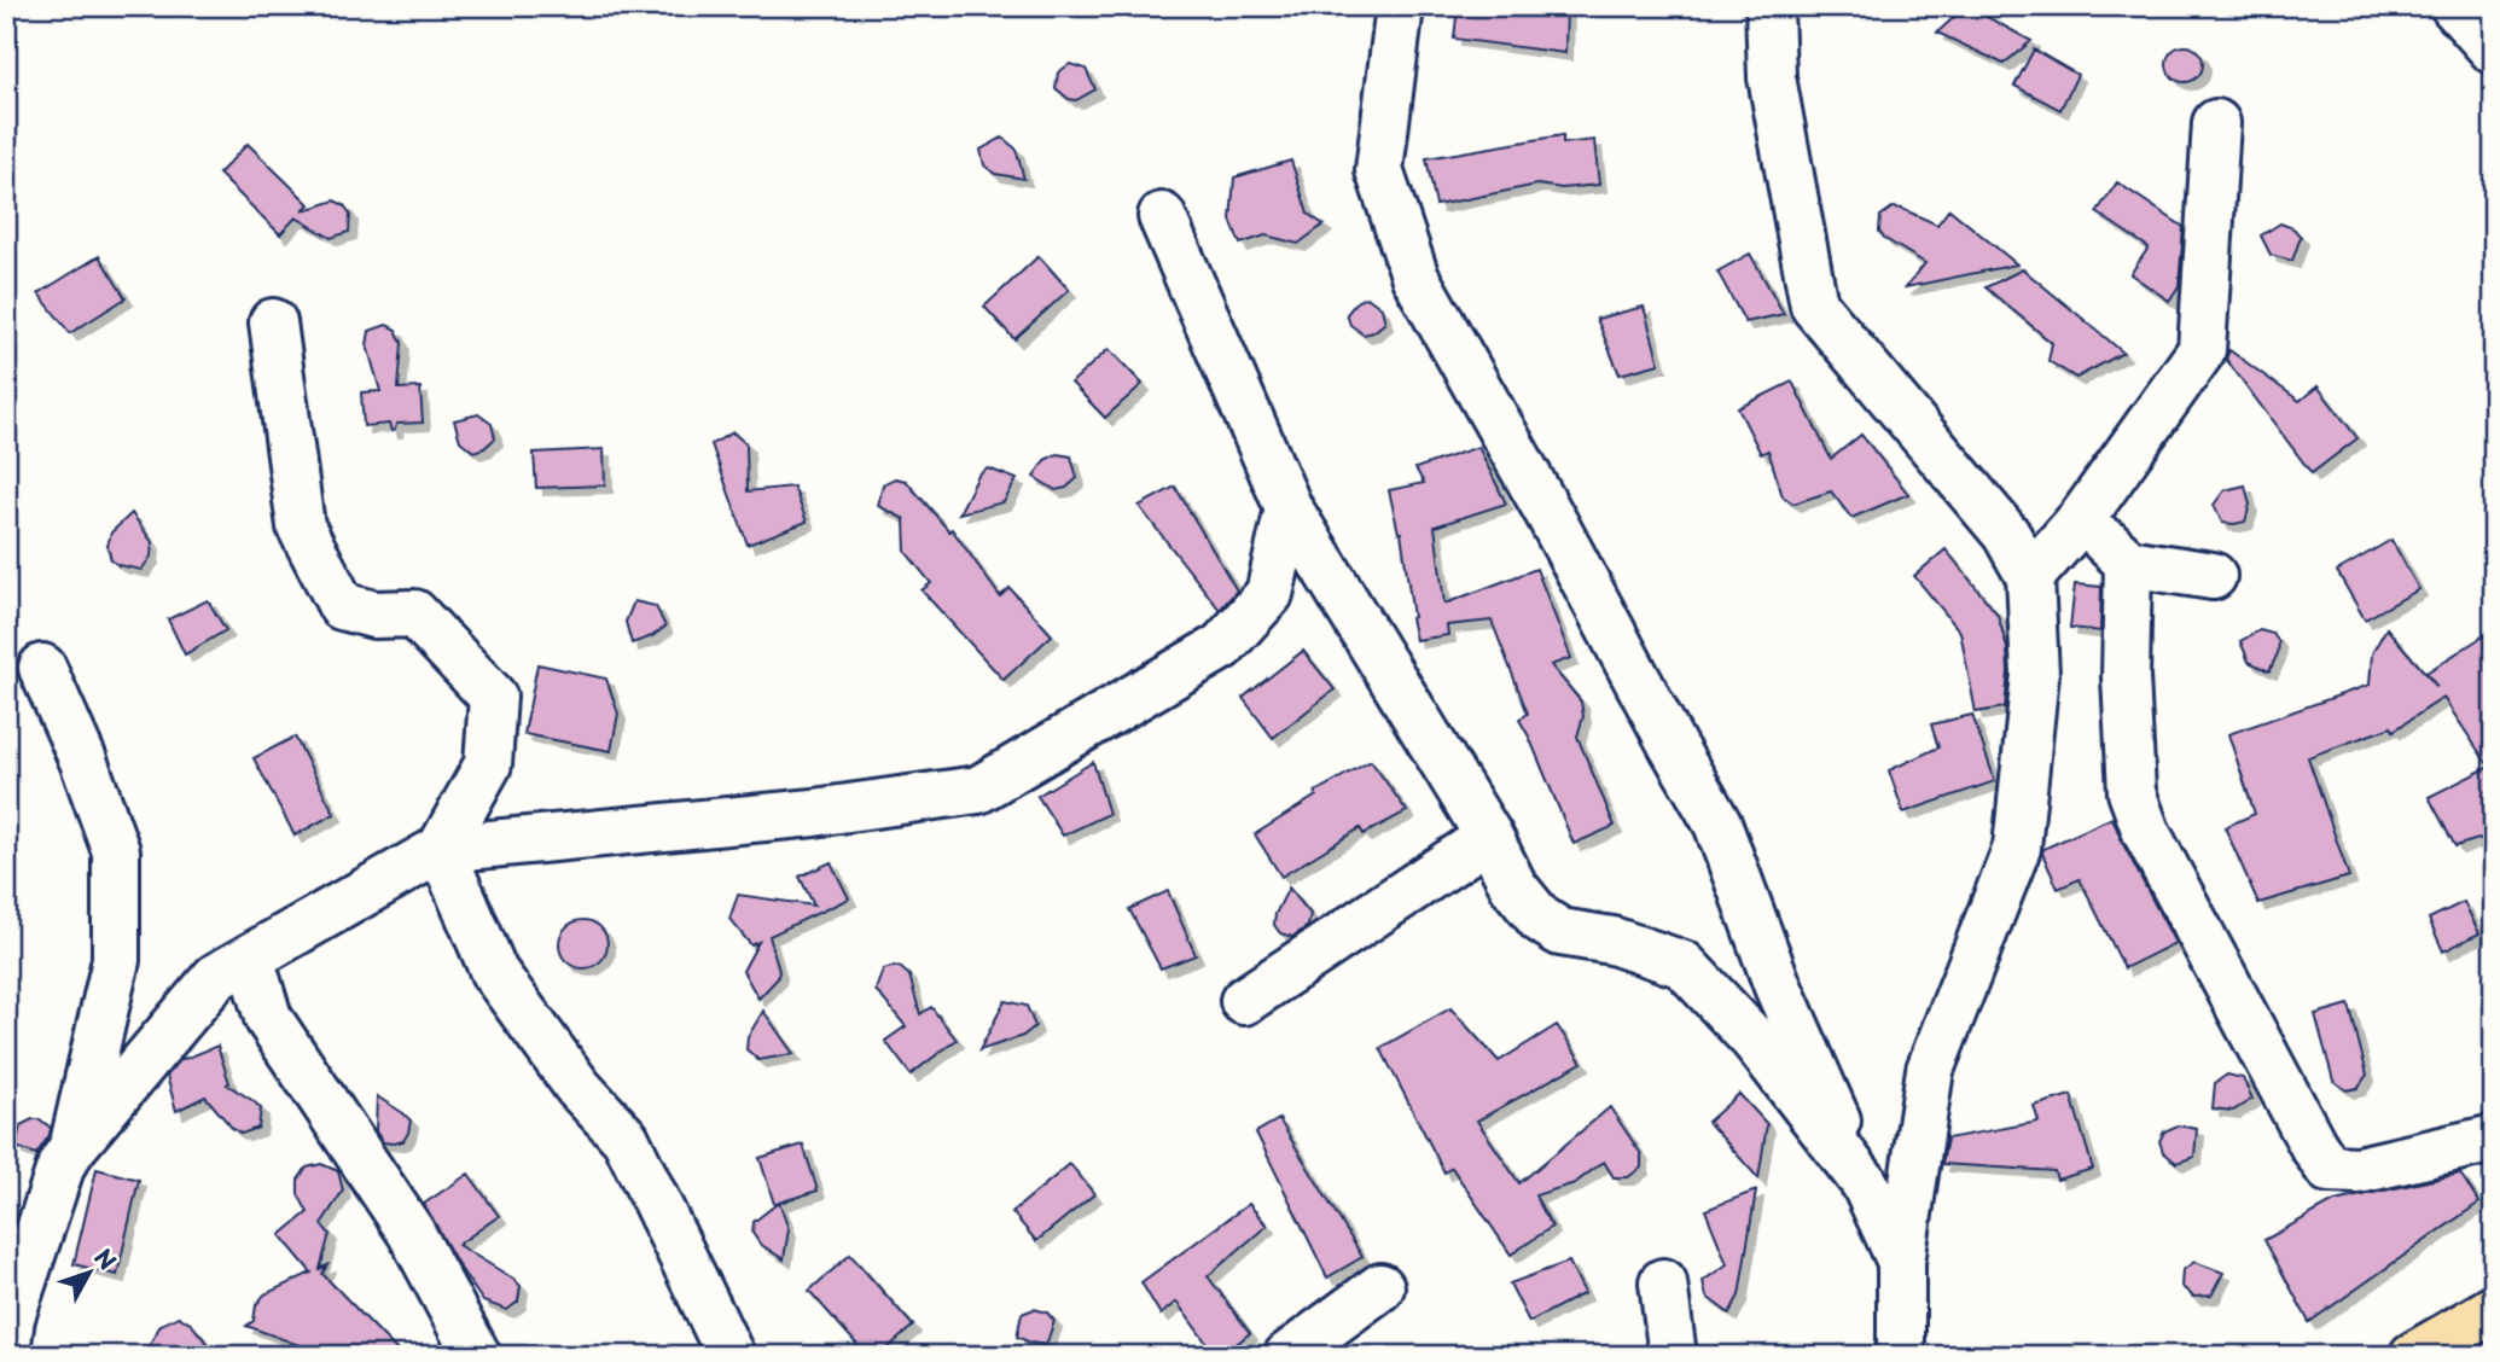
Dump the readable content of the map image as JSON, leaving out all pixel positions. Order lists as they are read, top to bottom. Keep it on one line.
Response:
{"north":"top right"}
